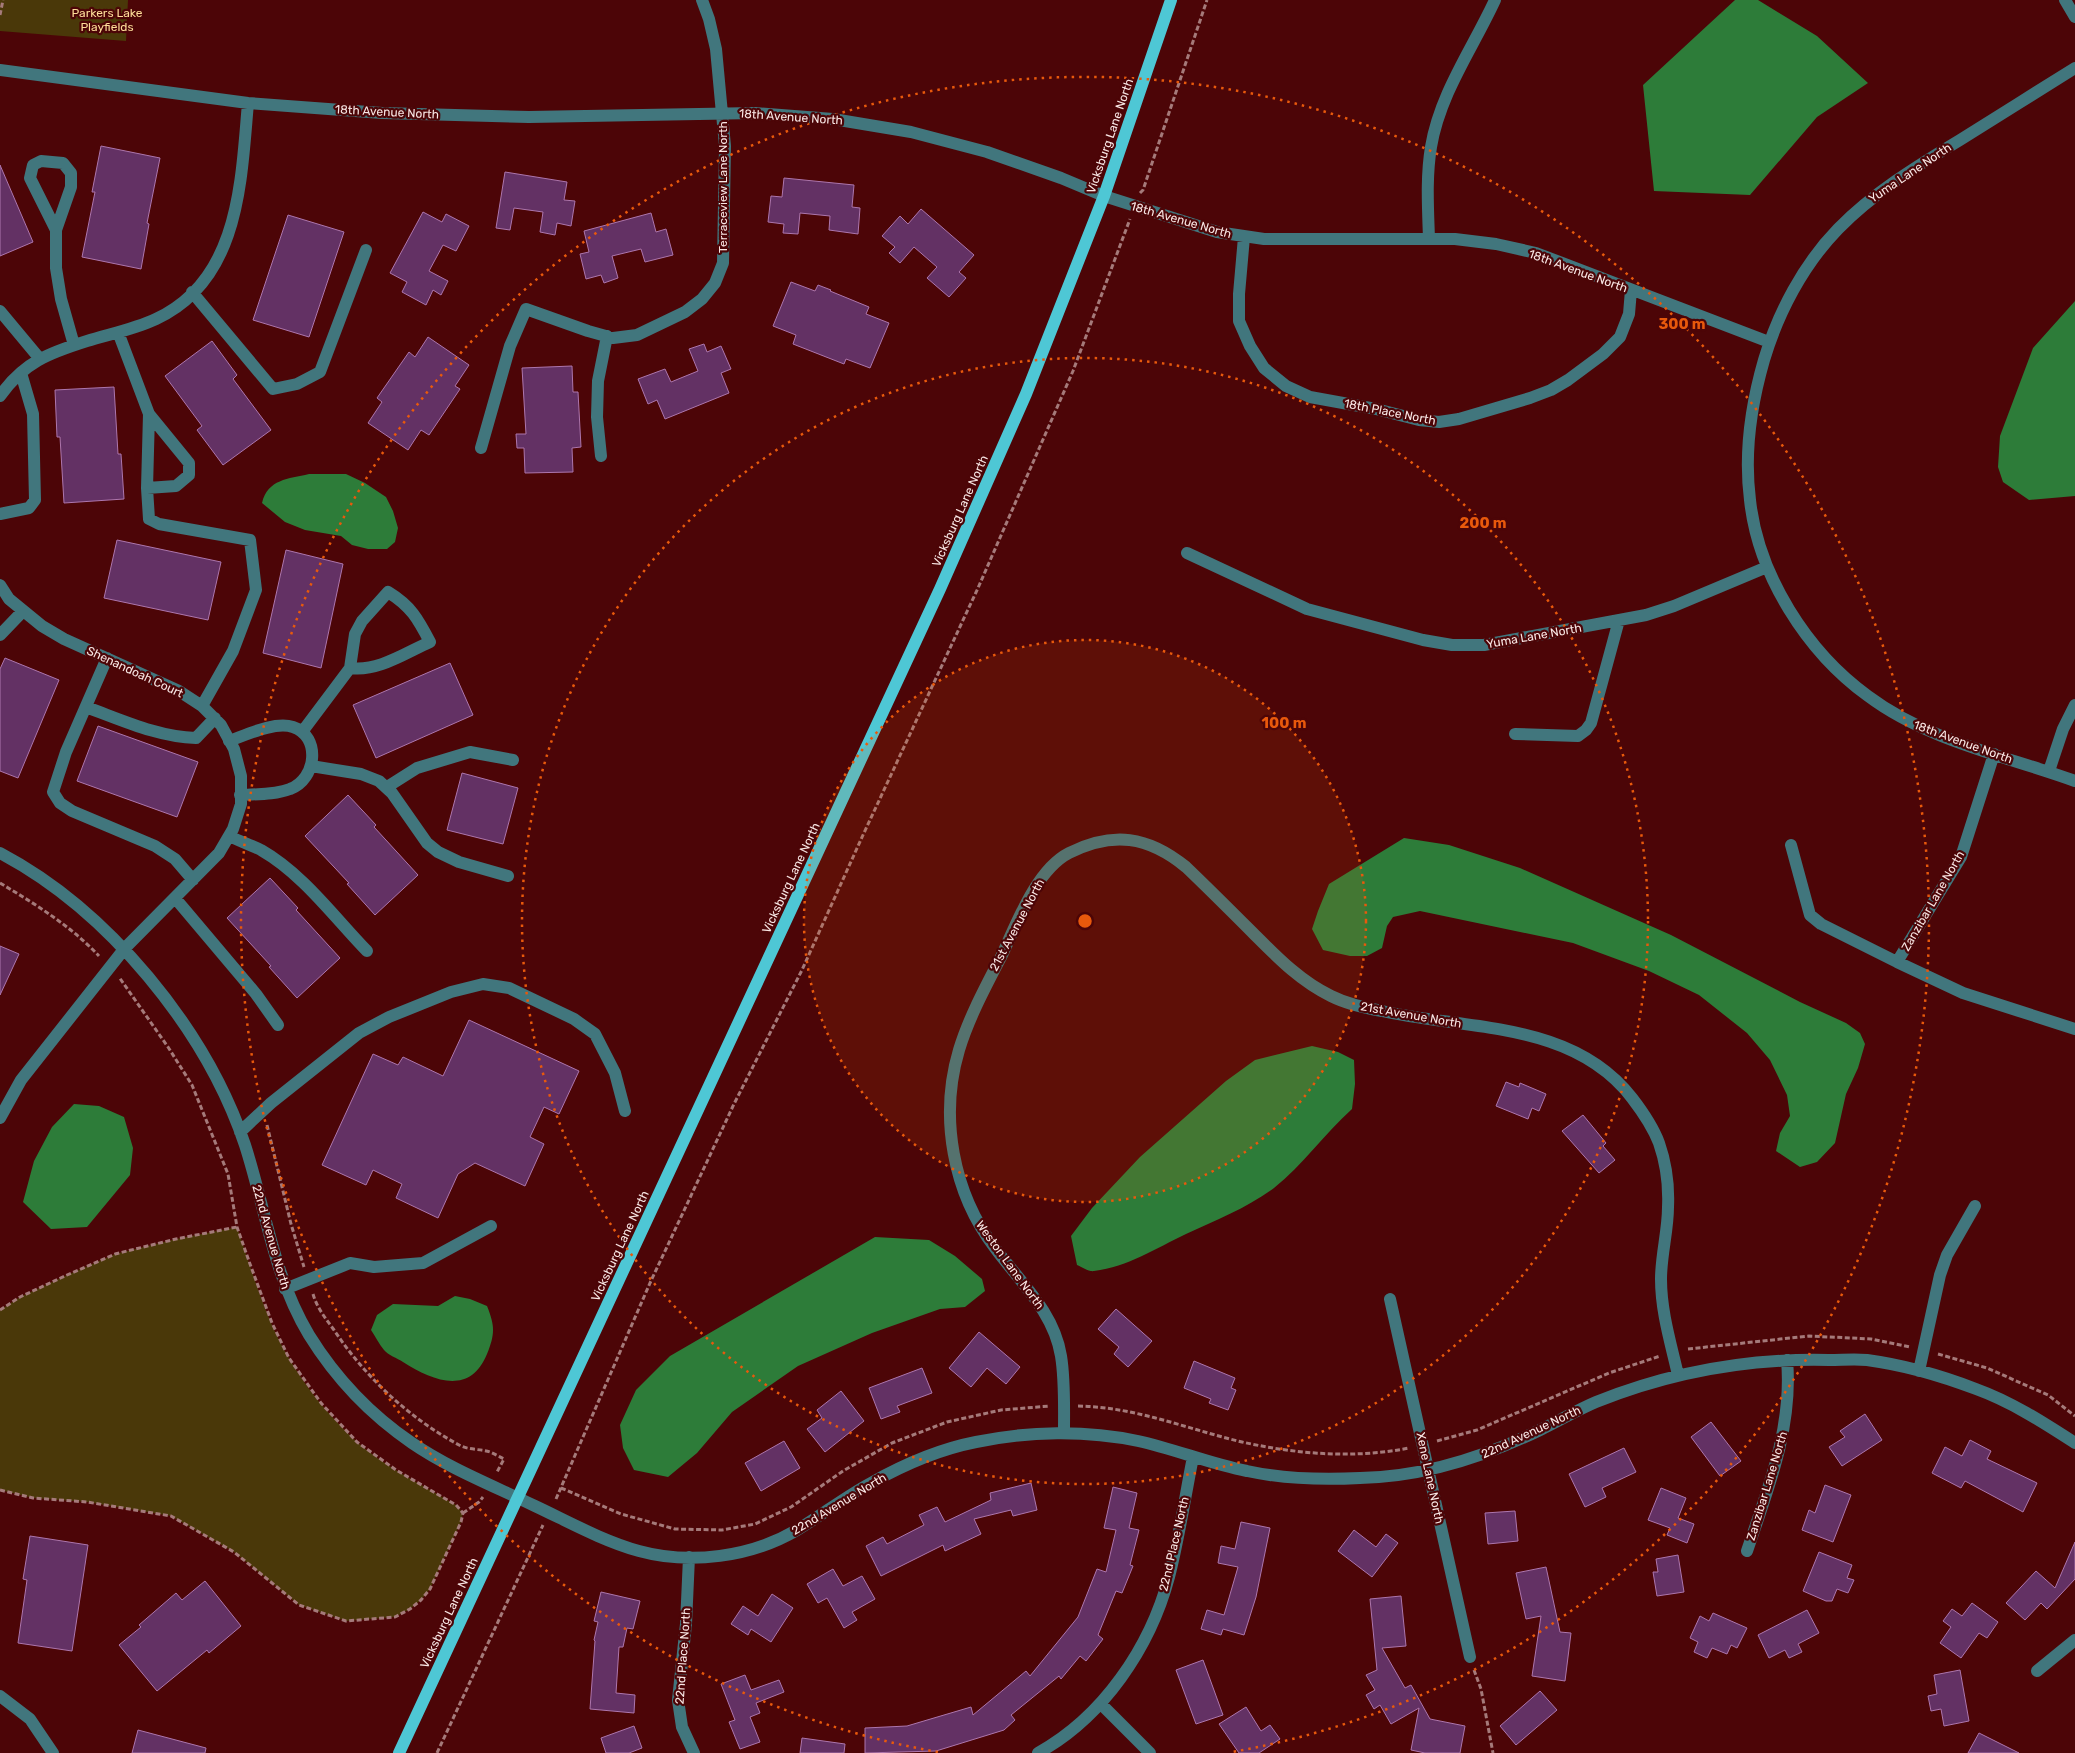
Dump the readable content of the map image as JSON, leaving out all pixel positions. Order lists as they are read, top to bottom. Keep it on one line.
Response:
{"streets":{"main road":["Vicksburg Lane North"],"street":["18th Avenue North","Yuma Lane North","Terraceview Lane North","18th Place North","Shenandoah Court","Zanzibar Lane North","21st Avenue North","22nd Avenue North","Weston Lane North","Xene Lane North","22nd Place North"]},"crossings":[["18th Avenue North","Vicksburg Lane North"],["18th Avenue North","Yuma Lane North"],["18th Avenue North","Terraceview Lane North"],["18th Avenue North","18th Place North"],["18th Avenue North","Zanzibar Lane North"],["Vicksburg Lane North","22nd Avenue North"],["Shenandoah Court","22nd Avenue North"],["Zanzibar Lane North","22nd Avenue North"],["21st Avenue North","22nd Avenue North"],["21st Avenue North","Weston Lane North"],["22nd Avenue North","Weston Lane North"],["22nd Avenue North","Xene Lane North"],["22nd Avenue North","22nd Place North"]],"parks":["Parkers Lake Playfields"],"rings":["300 m","200 m","100 m"]}
